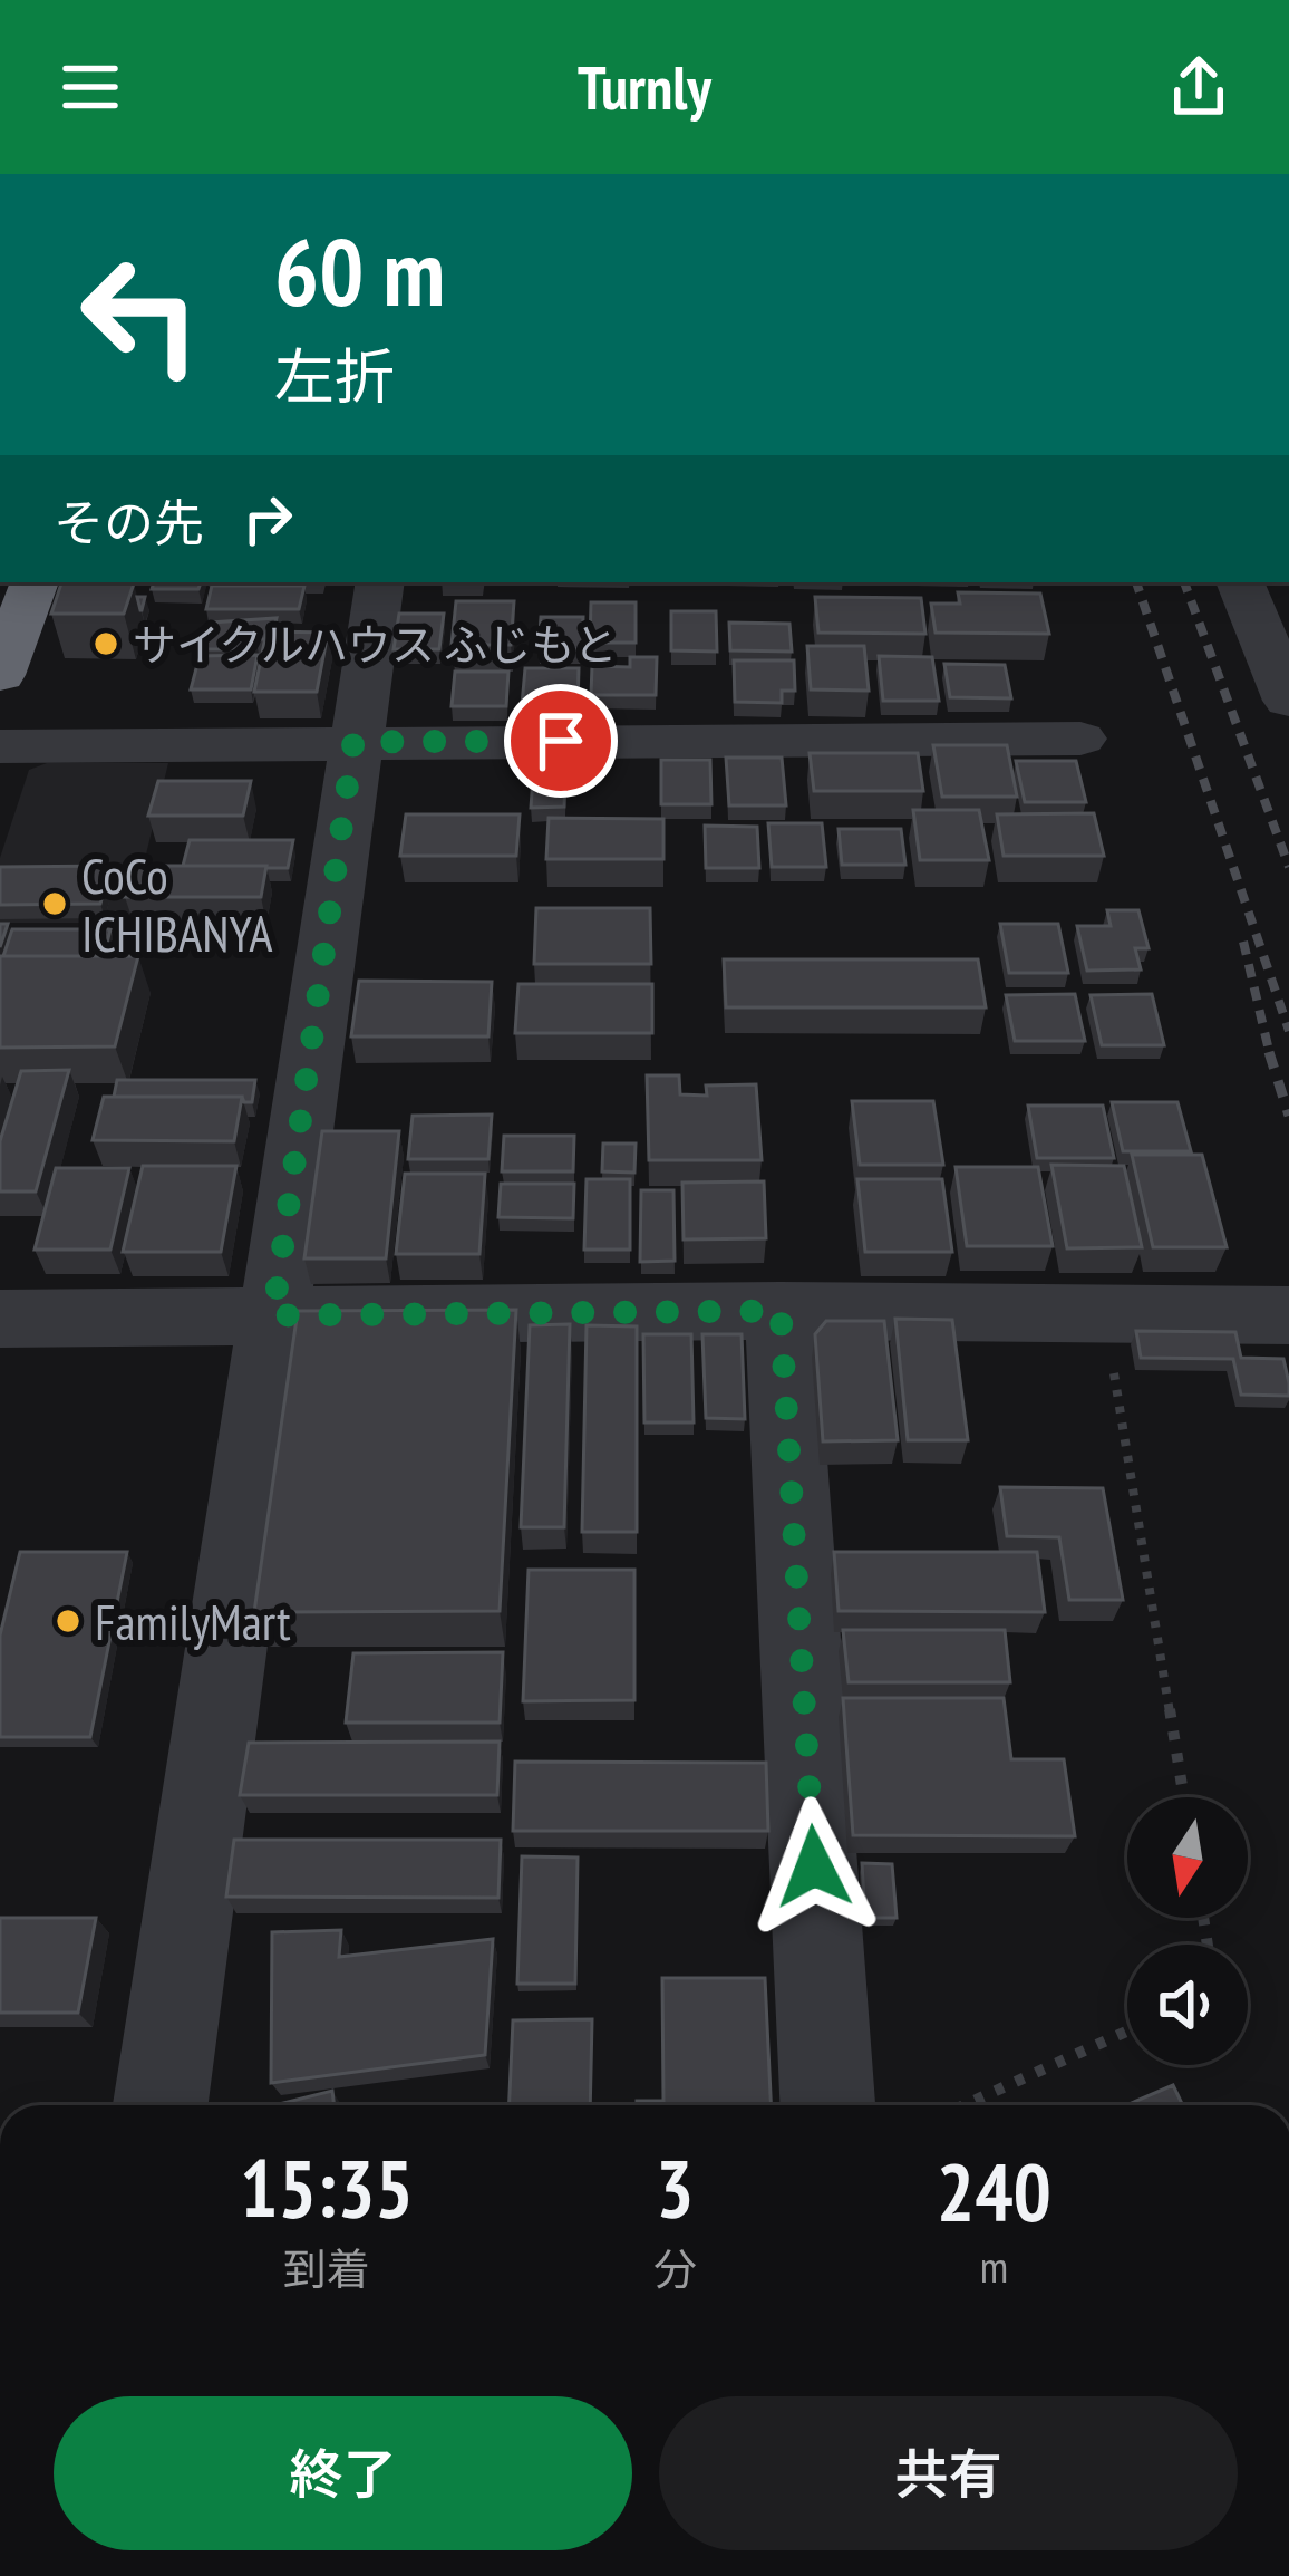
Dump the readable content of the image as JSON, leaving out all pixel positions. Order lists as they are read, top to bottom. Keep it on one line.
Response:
{"places":["サイクルハウス ふじもと","CoCo ICHIBANYA","FamilyMart"],"north":"bottom","page":{"header":"Turnly","turn":["60 m","左折"],"then":"その先","eta":["15:35","到着","3","分","240","m"],"buttons":["終了","共有"]}}
